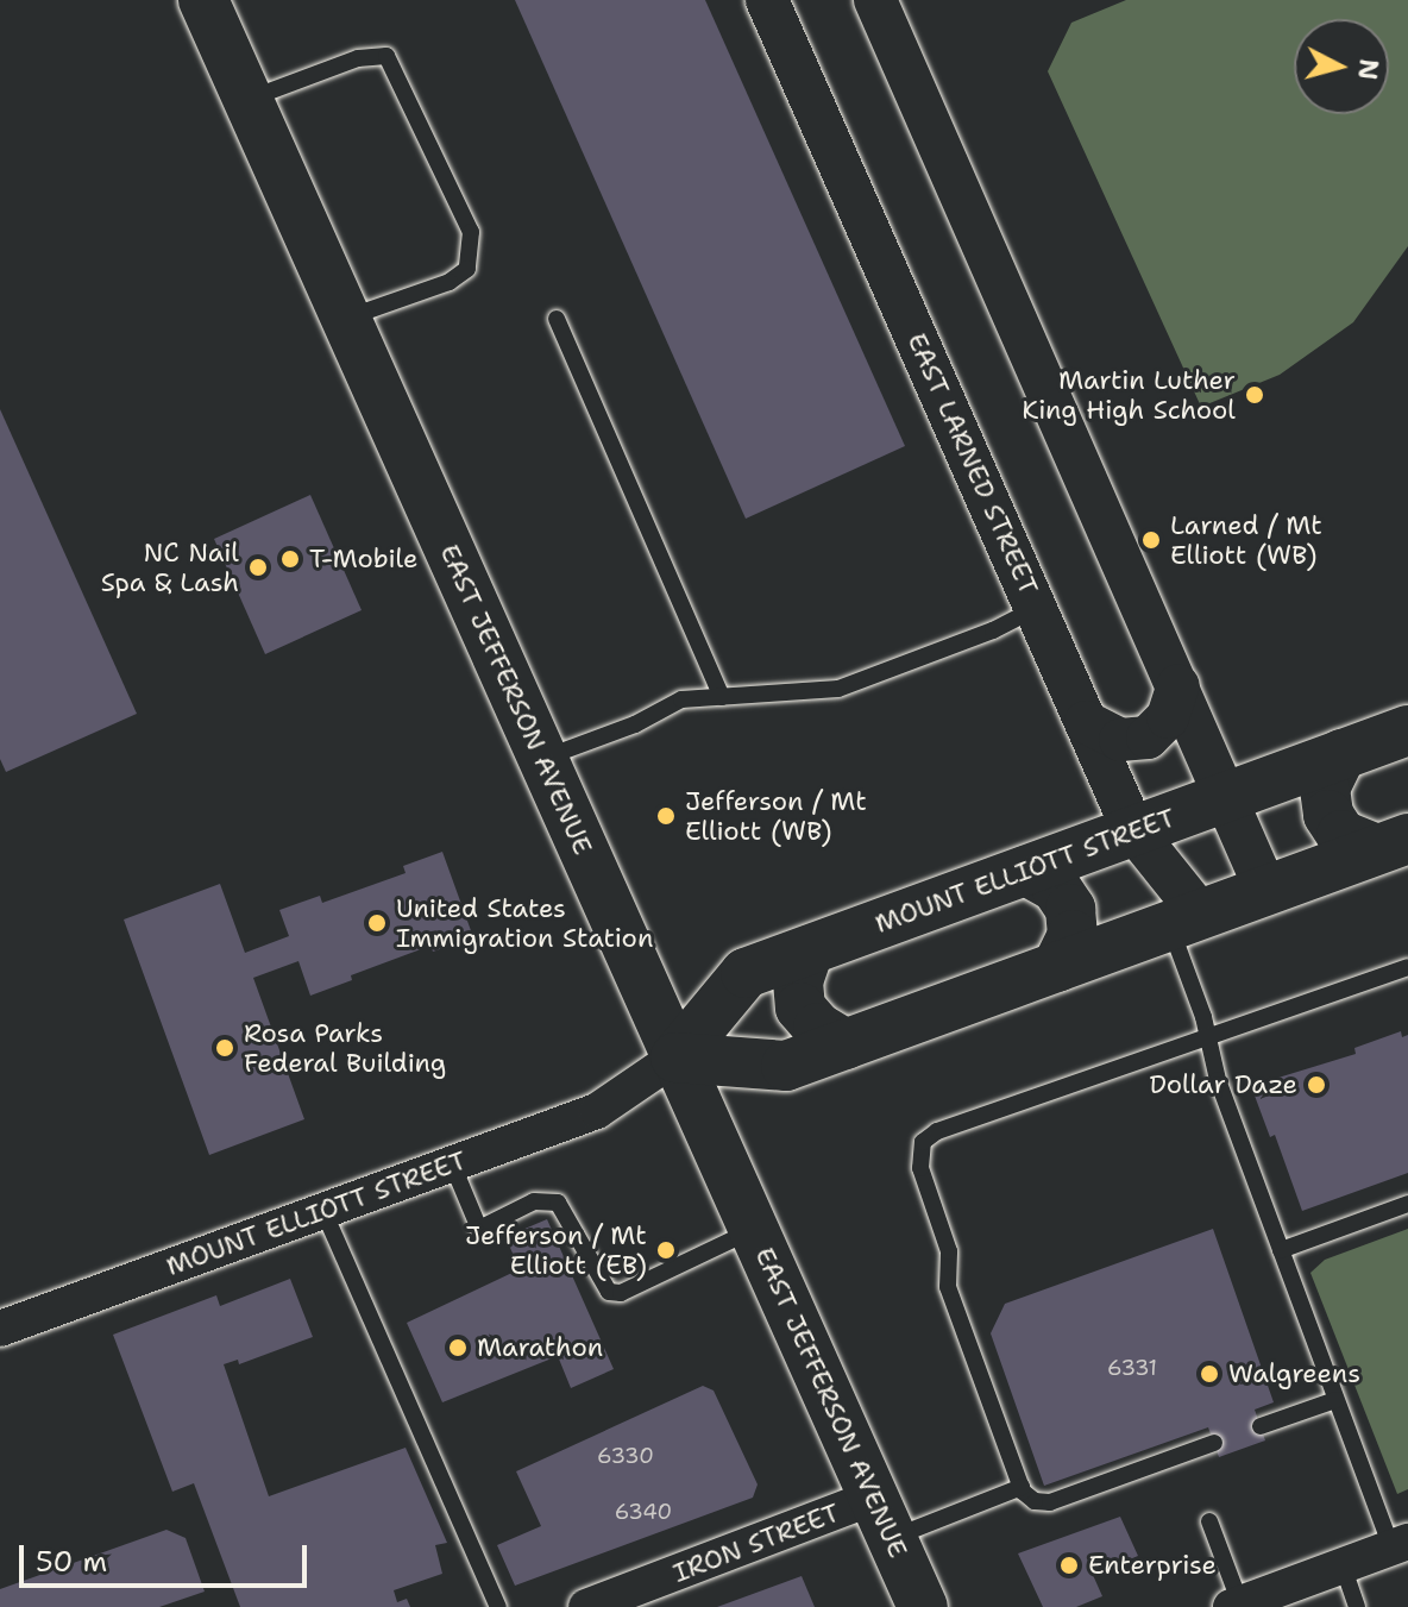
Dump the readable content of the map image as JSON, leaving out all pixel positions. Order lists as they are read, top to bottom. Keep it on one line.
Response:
{"streets":{"main road":["EAST JEFFERSON AVENUE","MOUNT ELLIOTT STREET"],"street":["EAST LARNED STREET","IRON STREET"]},"crossings":[["EAST LARNED STREET","MOUNT ELLIOTT STREET"],["EAST JEFFERSON AVENUE","MOUNT ELLIOTT STREET"],["EAST JEFFERSON AVENUE","IRON STREET"]],"places":["Martin Luther King High School","Larned / Mt Elliott (WB)","T-Mobile","NC Nail Spa & Lash","Jefferson / Mt Elliott (WB)","United States Immigration Station","Rosa Parks Federal Building","Dollar Daze","Jefferson / Mt Elliott (EB)","Marathon","Walgreens","Enterprise"],"house_numbers":["6331","6330","6340"],"scale_bar":"50 m","north":"right"}
